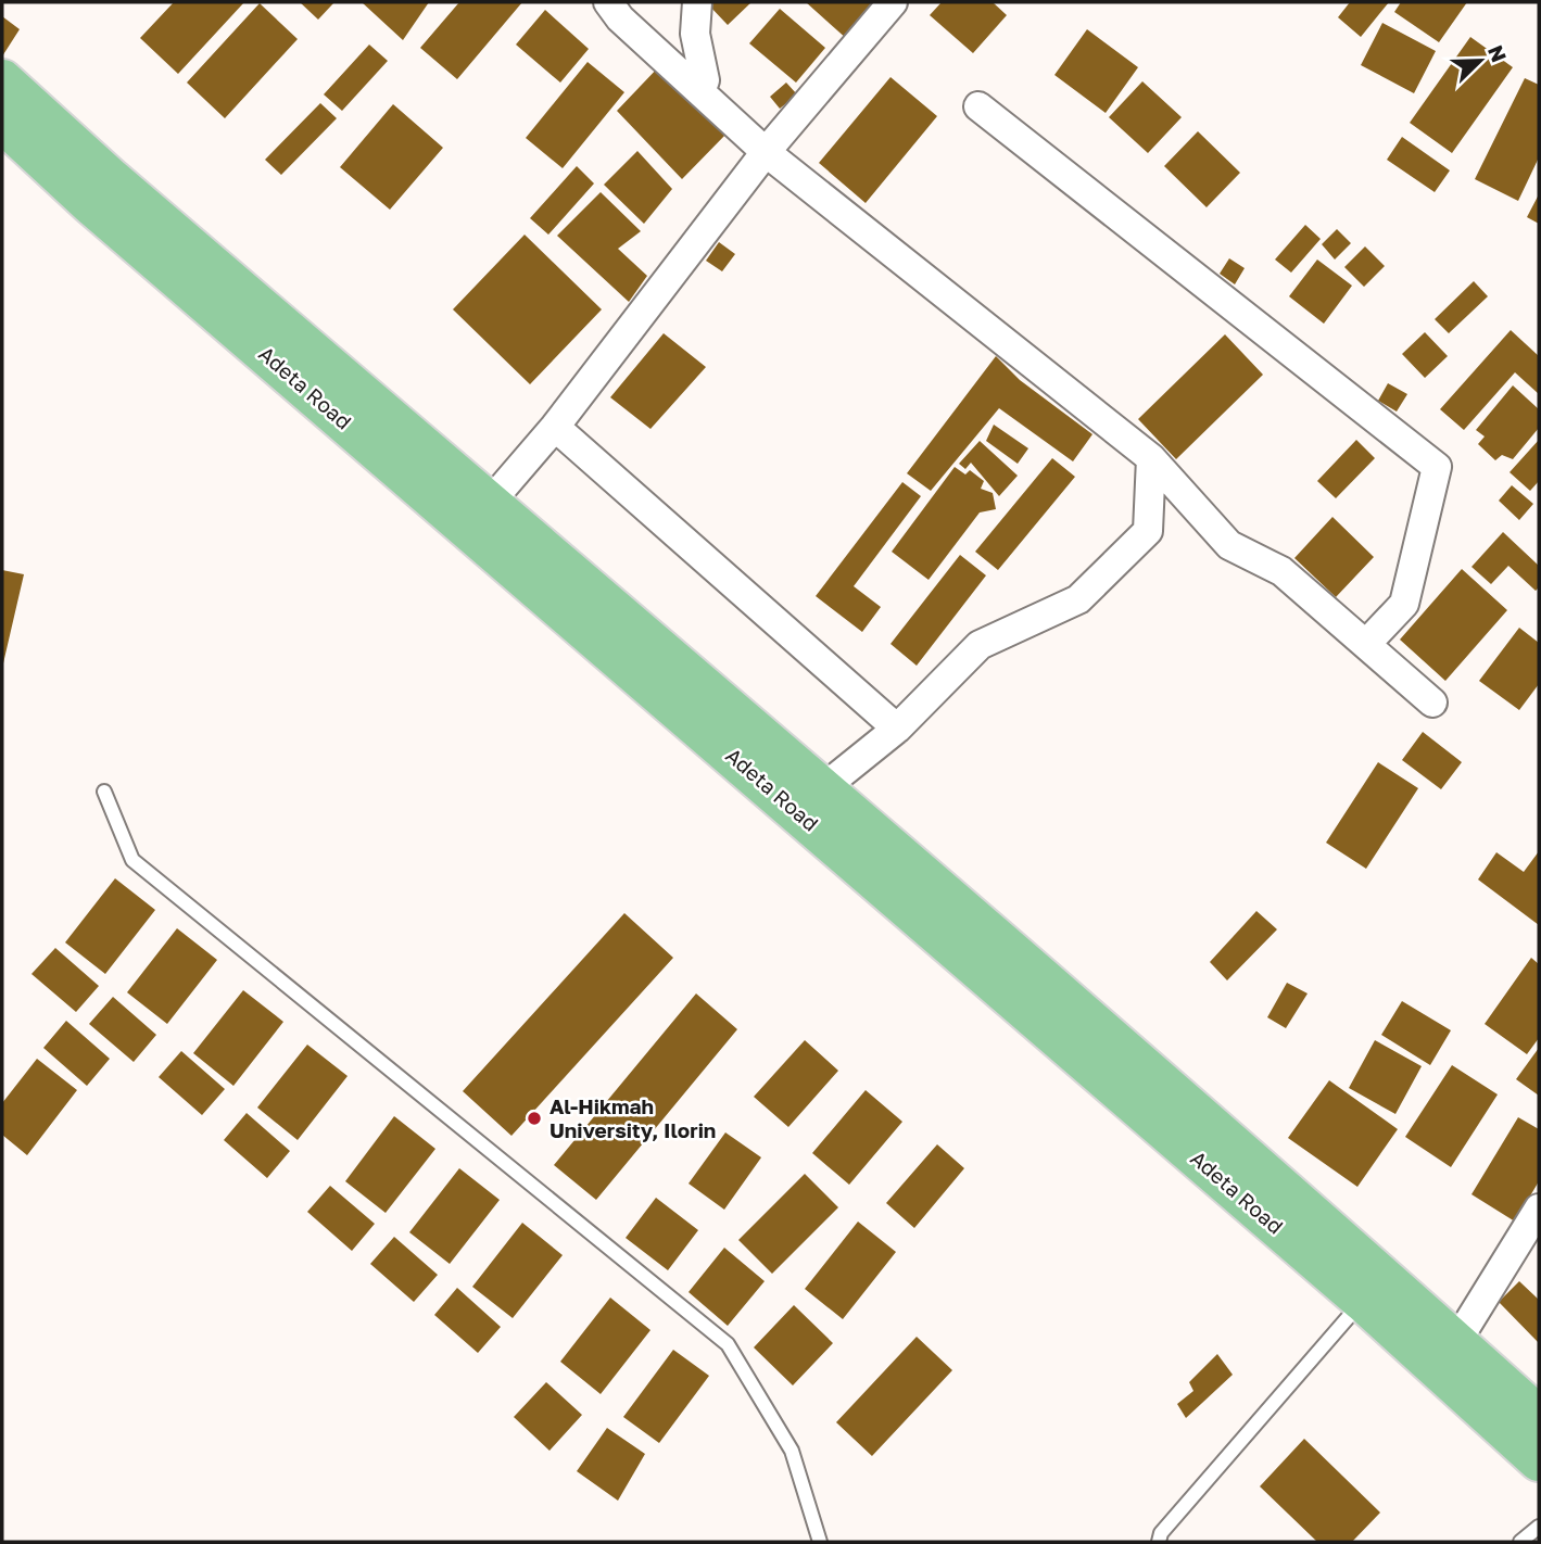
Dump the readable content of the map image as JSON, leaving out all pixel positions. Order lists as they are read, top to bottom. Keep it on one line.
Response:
{"streets":{"main road":["Adeta Road"]},"places":["Al-Hikmah University, Ilorin"],"north":"top right"}
